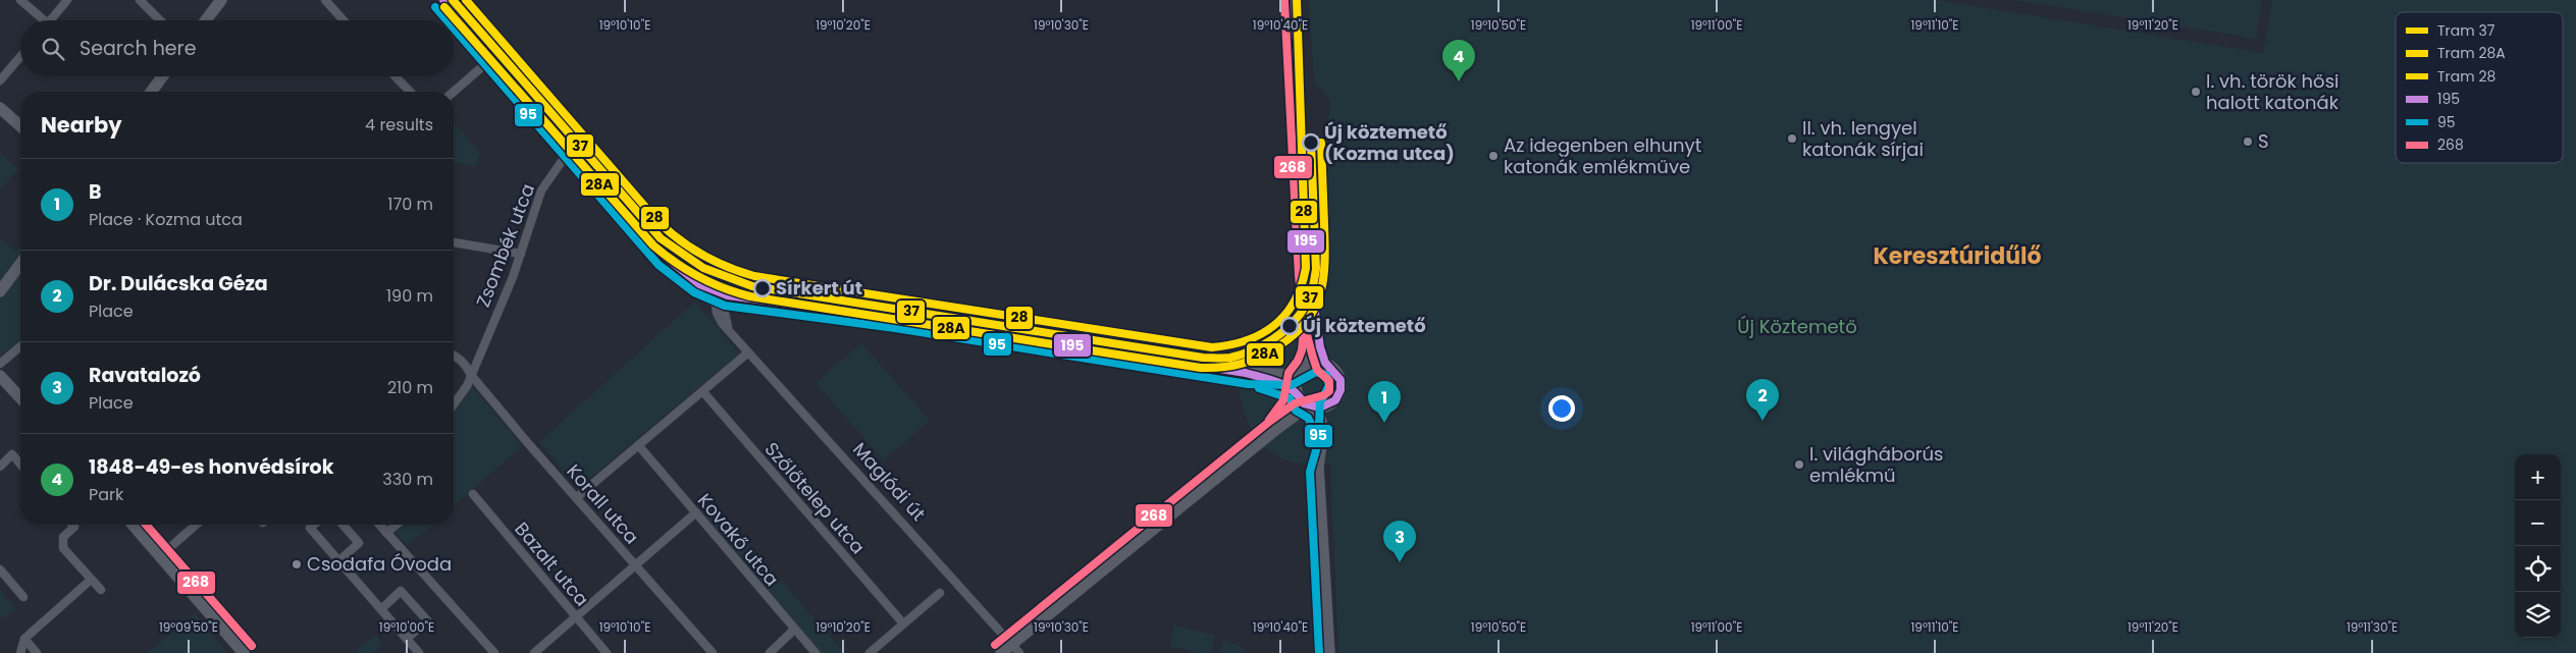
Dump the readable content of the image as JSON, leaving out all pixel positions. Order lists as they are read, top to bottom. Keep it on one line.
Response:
{"streets":{"street":["Zsombék utca","Maglódi út","Szőlőtelep utca","Korall utca","Kovakő utca","Bazalt utca"]},"crossings":[["Zsombék utca","Korall utca"]],"districts":["Keresztúridűlő"],"parks":["Új Köztemető"],"places":["I. vh. török hősi halott katonák","II. vh. lengyel katonák sírjai","S","Új köztemető (Kozma utca)","Az idegenben elhunyt katonák emlékműve","Sírkert út","Új köztemető","I. világháborús emlékmű","Csodafa Óvoda"],"lines":["tram line 37","tram line 28","transit line 195","transit line 268","tram line 28A","transit line 95"],"legend":["Tram 37","Tram 28A","Tram 28","195","95","268"],"page":{"search":"Search here","pins":["4","2","1","3"],"heading":["Nearby","4 results"],"list":[{"mark":"1","name":"B","note":"Place · Kozma utca","value":"170 m"},{"mark":"2","name":"Dr. Dulácska Géza","note":"Place","value":"190 m"},{"mark":"3","name":"Ravatalozó","note":"Place","value":"210 m"},{"mark":"4","name":"1848-49-es honvédsírok","note":"Park","value":"330 m"}],"map_buttons":["+","−"]},"coordinates":["19°10'10\"E","19°10'20\"E","19°10'30\"E","19°10'40\"E","19°10'50\"E","19°11'00\"E","19°11'10\"E","19°11'20\"E","19°09'50\"E","19°10'00\"E","19°11'30\"E"]}
